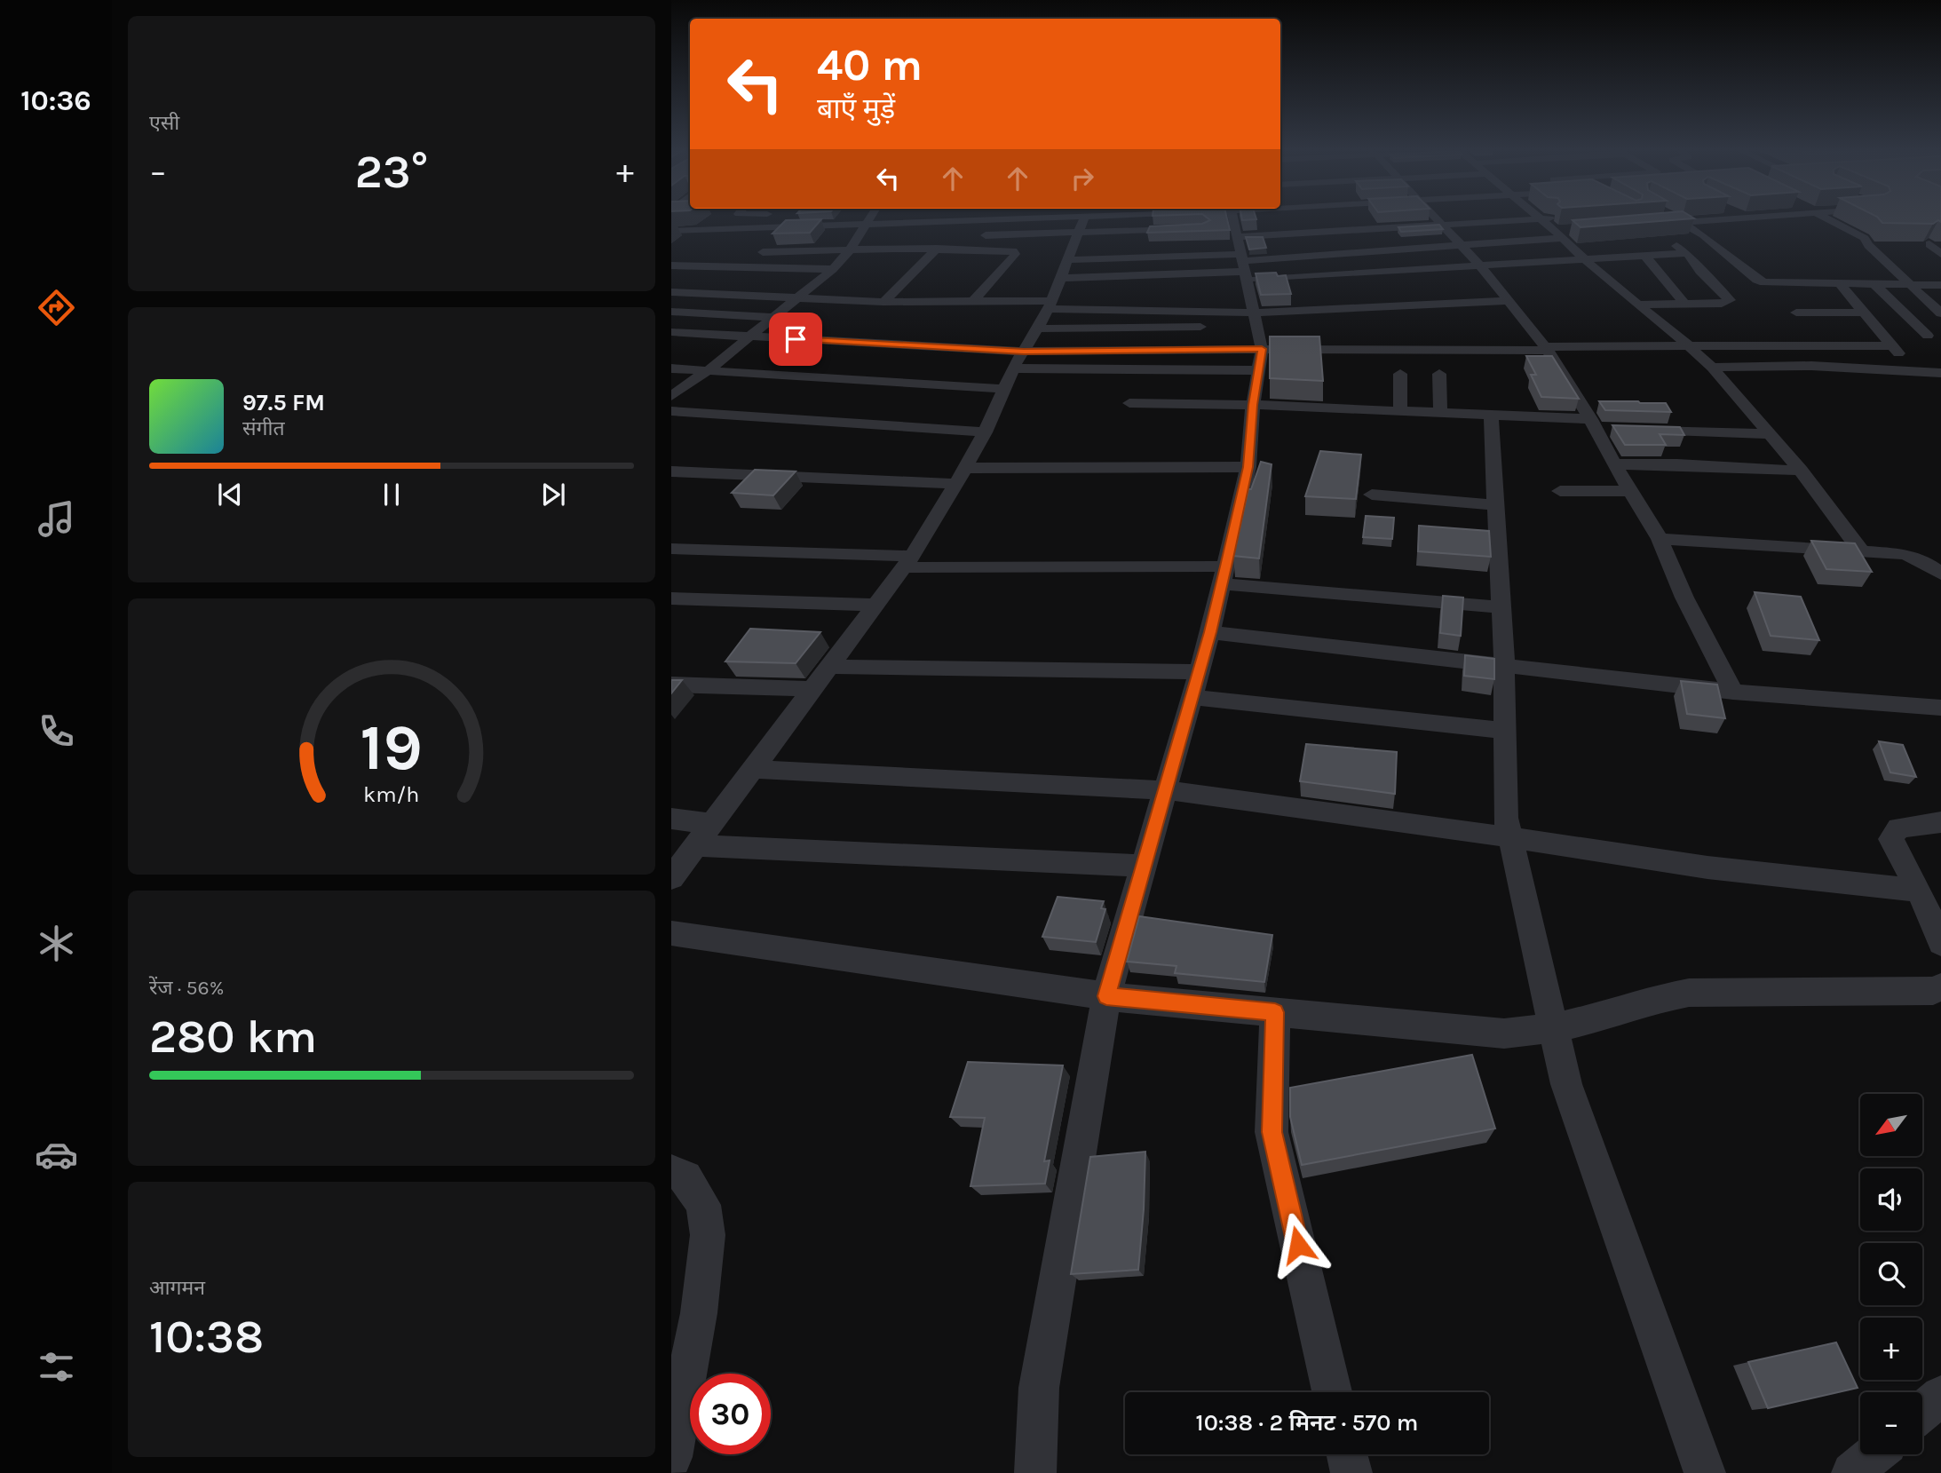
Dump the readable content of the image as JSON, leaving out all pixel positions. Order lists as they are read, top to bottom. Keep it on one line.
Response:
{"north":"bottom left","page":{"tabs":"10:36","tile":["एसी",["रेंज · 56%","280 km"],["आगमन","10:38"]],"turn":["40 m","बाएँ मुड़ें"],"heat":["−","23°","+"],"song":["97.5 FM","संगीत"],"map_buttons":["+","−"],"limit":"30","trip":"10:38 · 2 मिनट · 570 m","gauge":["19","km/h"]}}
